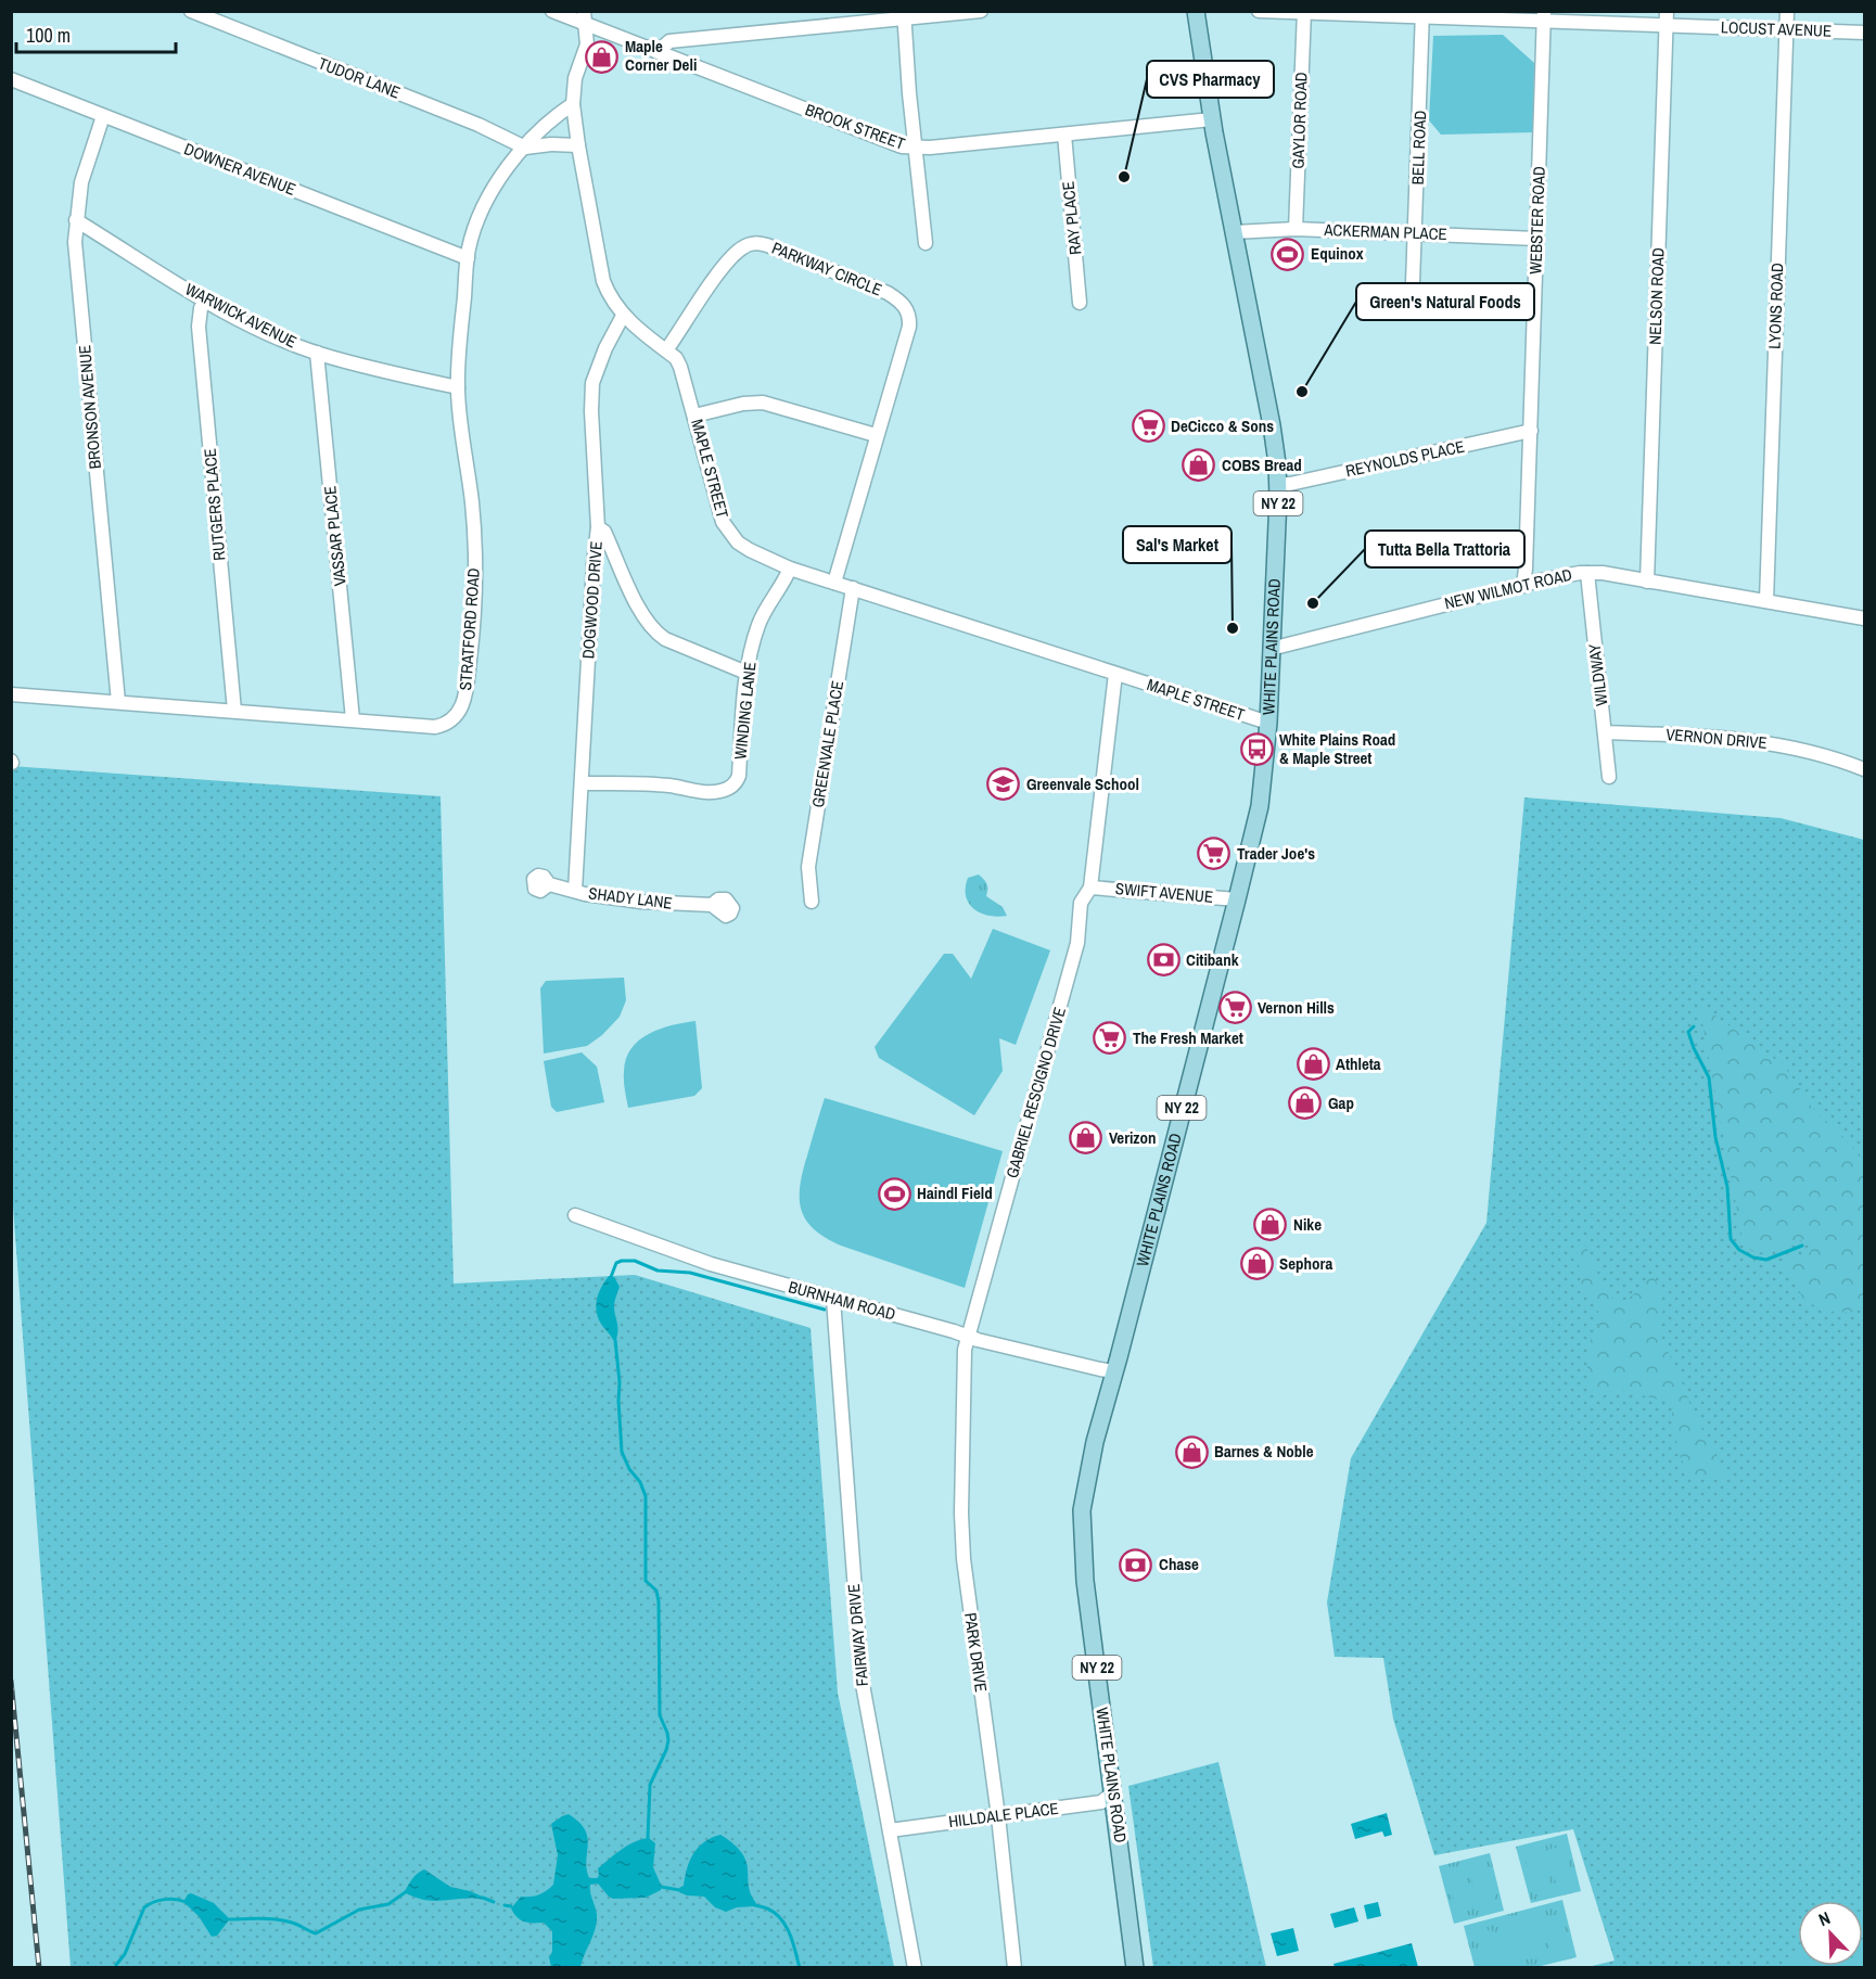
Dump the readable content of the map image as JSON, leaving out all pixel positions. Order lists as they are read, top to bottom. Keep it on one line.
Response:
{"streets":{"main road":["NY 22","WHITE PLAINS ROAD"],"street":["LOCUST AVENUE","TUDOR LANE","GAYLOR ROAD","BROOK STREET","BELL ROAD","DOWNER AVENUE","RAY PLACE","WEBSTER ROAD","ACKERMAN PLACE","PARKWAY CIRCLE","NELSON ROAD","LYONS ROAD","WARWICK AVENUE","BRONSON AVENUE","REYNOLDS PLACE","MAPLE STREET","RUTGERS PLACE","VASSAR PLACE","NEW WILMOT ROAD","DOGWOOD DRIVE","STRATFORD ROAD","WILDWAY","WINDING LANE","VERNON DRIVE","GREENVALE PLACE","SWIFT AVENUE","SHADY LANE","GABRIEL RESCIGNO DRIVE","BURNHAM ROAD","FAIRWAY DRIVE","PARK DRIVE","HILLDALE PLACE"]},"crossings":[["LOCUST AVENUE","GAYLOR ROAD"],["LOCUST AVENUE","BELL ROAD"],["LOCUST AVENUE","WEBSTER ROAD"],["LOCUST AVENUE","NELSON ROAD"],["LOCUST AVENUE","LYONS ROAD"],["TUDOR LANE","STRATFORD ROAD"],["GAYLOR ROAD","ACKERMAN PLACE"],["BROOK STREET","RAY PLACE"],["BROOK STREET","MAPLE STREET"],["BROOK STREET","WHITE PLAINS ROAD"],["BELL ROAD","ACKERMAN PLACE"],["DOWNER AVENUE","BRONSON AVENUE"],["DOWNER AVENUE","STRATFORD ROAD"],["WEBSTER ROAD","ACKERMAN PLACE"],["WEBSTER ROAD","REYNOLDS PLACE"],["WEBSTER ROAD","NEW WILMOT ROAD"],["ACKERMAN PLACE","WHITE PLAINS ROAD"],["PARKWAY CIRCLE","MAPLE STREET"],["NELSON ROAD","NEW WILMOT ROAD"],["LYONS ROAD","NEW WILMOT ROAD"],["WARWICK AVENUE","BRONSON AVENUE"],["WARWICK AVENUE","RUTGERS PLACE"],["WARWICK AVENUE","VASSAR PLACE"],["WARWICK AVENUE","STRATFORD ROAD"],["BRONSON AVENUE","STRATFORD ROAD"],["REYNOLDS PLACE","WHITE PLAINS ROAD"],["MAPLE STREET","DOGWOOD DRIVE"],["MAPLE STREET","STRATFORD ROAD"],["MAPLE STREET","WHITE PLAINS ROAD"],["MAPLE STREET","WINDING LANE"],["MAPLE STREET","GREENVALE PLACE"],["MAPLE STREET","GABRIEL RESCIGNO DRIVE"],["RUTGERS PLACE","STRATFORD ROAD"],["VASSAR PLACE","STRATFORD ROAD"],["NEW WILMOT ROAD","WHITE PLAINS ROAD"],["NEW WILMOT ROAD","WILDWAY"],["DOGWOOD DRIVE","WINDING LANE"],["DOGWOOD DRIVE","SHADY LANE"],["WHITE PLAINS ROAD","SWIFT AVENUE"],["WHITE PLAINS ROAD","BURNHAM ROAD"],["WHITE PLAINS ROAD","HILLDALE PLACE"],["WILDWAY","VERNON DRIVE"],["SWIFT AVENUE","GABRIEL RESCIGNO DRIVE"],["GABRIEL RESCIGNO DRIVE","BURNHAM ROAD"],["GABRIEL RESCIGNO DRIVE","PARK DRIVE"],["BURNHAM ROAD","FAIRWAY DRIVE"],["BURNHAM ROAD","PARK DRIVE"],["FAIRWAY DRIVE","HILLDALE PLACE"],["PARK DRIVE","HILLDALE PLACE"]],"places":{"shop":["Maple Corner Deli","COBS Bread","Athleta","Gap","Verizon","Nike","Sephora","Barnes & Noble"],"other":["CVS Pharmacy","Green's Natural Foods","Tutta Bella Trattoria","Sal's Market"],"sports":["Equinox","Haindl Field"],"supermarket":["DeCicco & Sons","Trader Joe's","Vernon Hills","The Fresh Market"],"bus stop":["White Plains Road & Maple Street"],"school or university":["Greenvale School"],"bank":["Citibank","Chase"]},"scale_bar":"100 m","north":"top left"}
